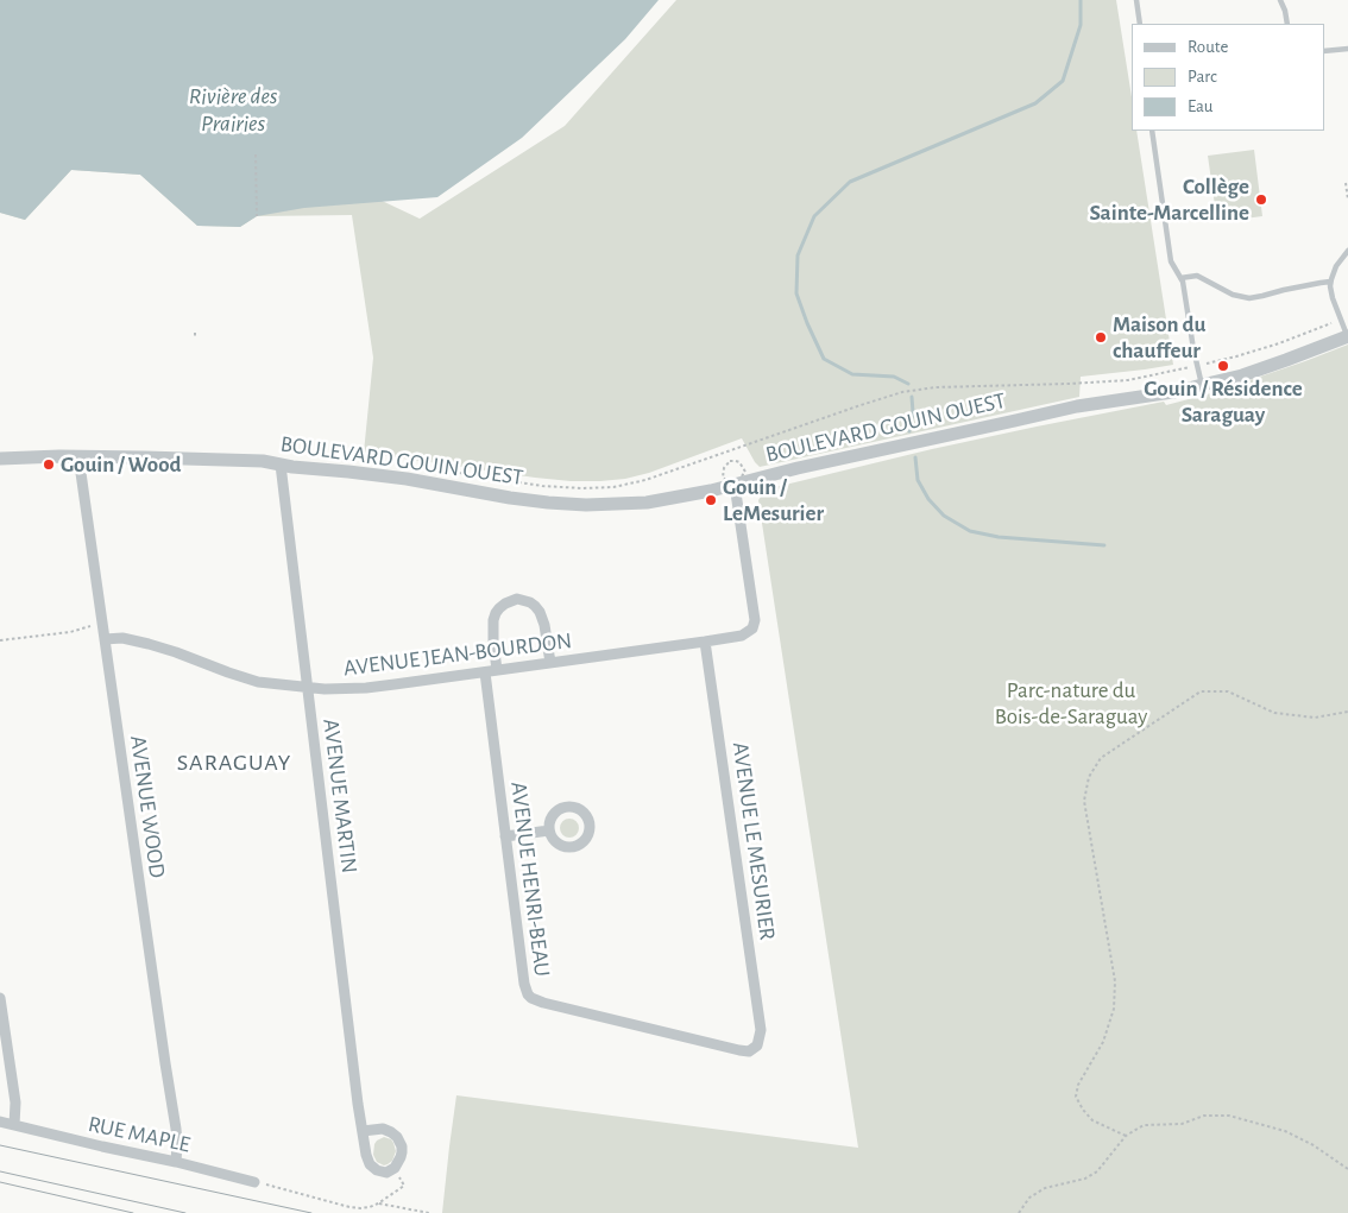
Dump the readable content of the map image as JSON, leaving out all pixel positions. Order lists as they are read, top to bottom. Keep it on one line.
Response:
{"streets":{"street":["BOULEVARD GOUIN OUEST","AVENUE JEAN-BOURDON","AVENUE MARTIN","AVENUE WOOD","AVENUE LE MESURIER","AVENUE HENRI-BEAU","RUE MAPLE"]},"crossings":[["BOULEVARD GOUIN OUEST","AVENUE JEAN-BOURDON"],["BOULEVARD GOUIN OUEST","AVENUE MARTIN"],["BOULEVARD GOUIN OUEST","AVENUE WOOD"],["AVENUE JEAN-BOURDON","AVENUE MARTIN"],["AVENUE JEAN-BOURDON","AVENUE WOOD"],["AVENUE JEAN-BOURDON","AVENUE LE MESURIER"],["AVENUE JEAN-BOURDON","AVENUE HENRI-BEAU"],["AVENUE WOOD","RUE MAPLE"],["AVENUE LE MESURIER","AVENUE HENRI-BEAU"]],"districts":["SARAGUAY"],"water":["Rivière des Prairies"],"parks":["Parc-nature du Bois-de-Saraguay"],"places":["Collège Sainte-Marcelline","Maison du chauffeur","Gouin / Résidence Saraguay","Gouin / Wood","Gouin / LeMesurier"],"legend":["Route","Parc","Eau"]}
